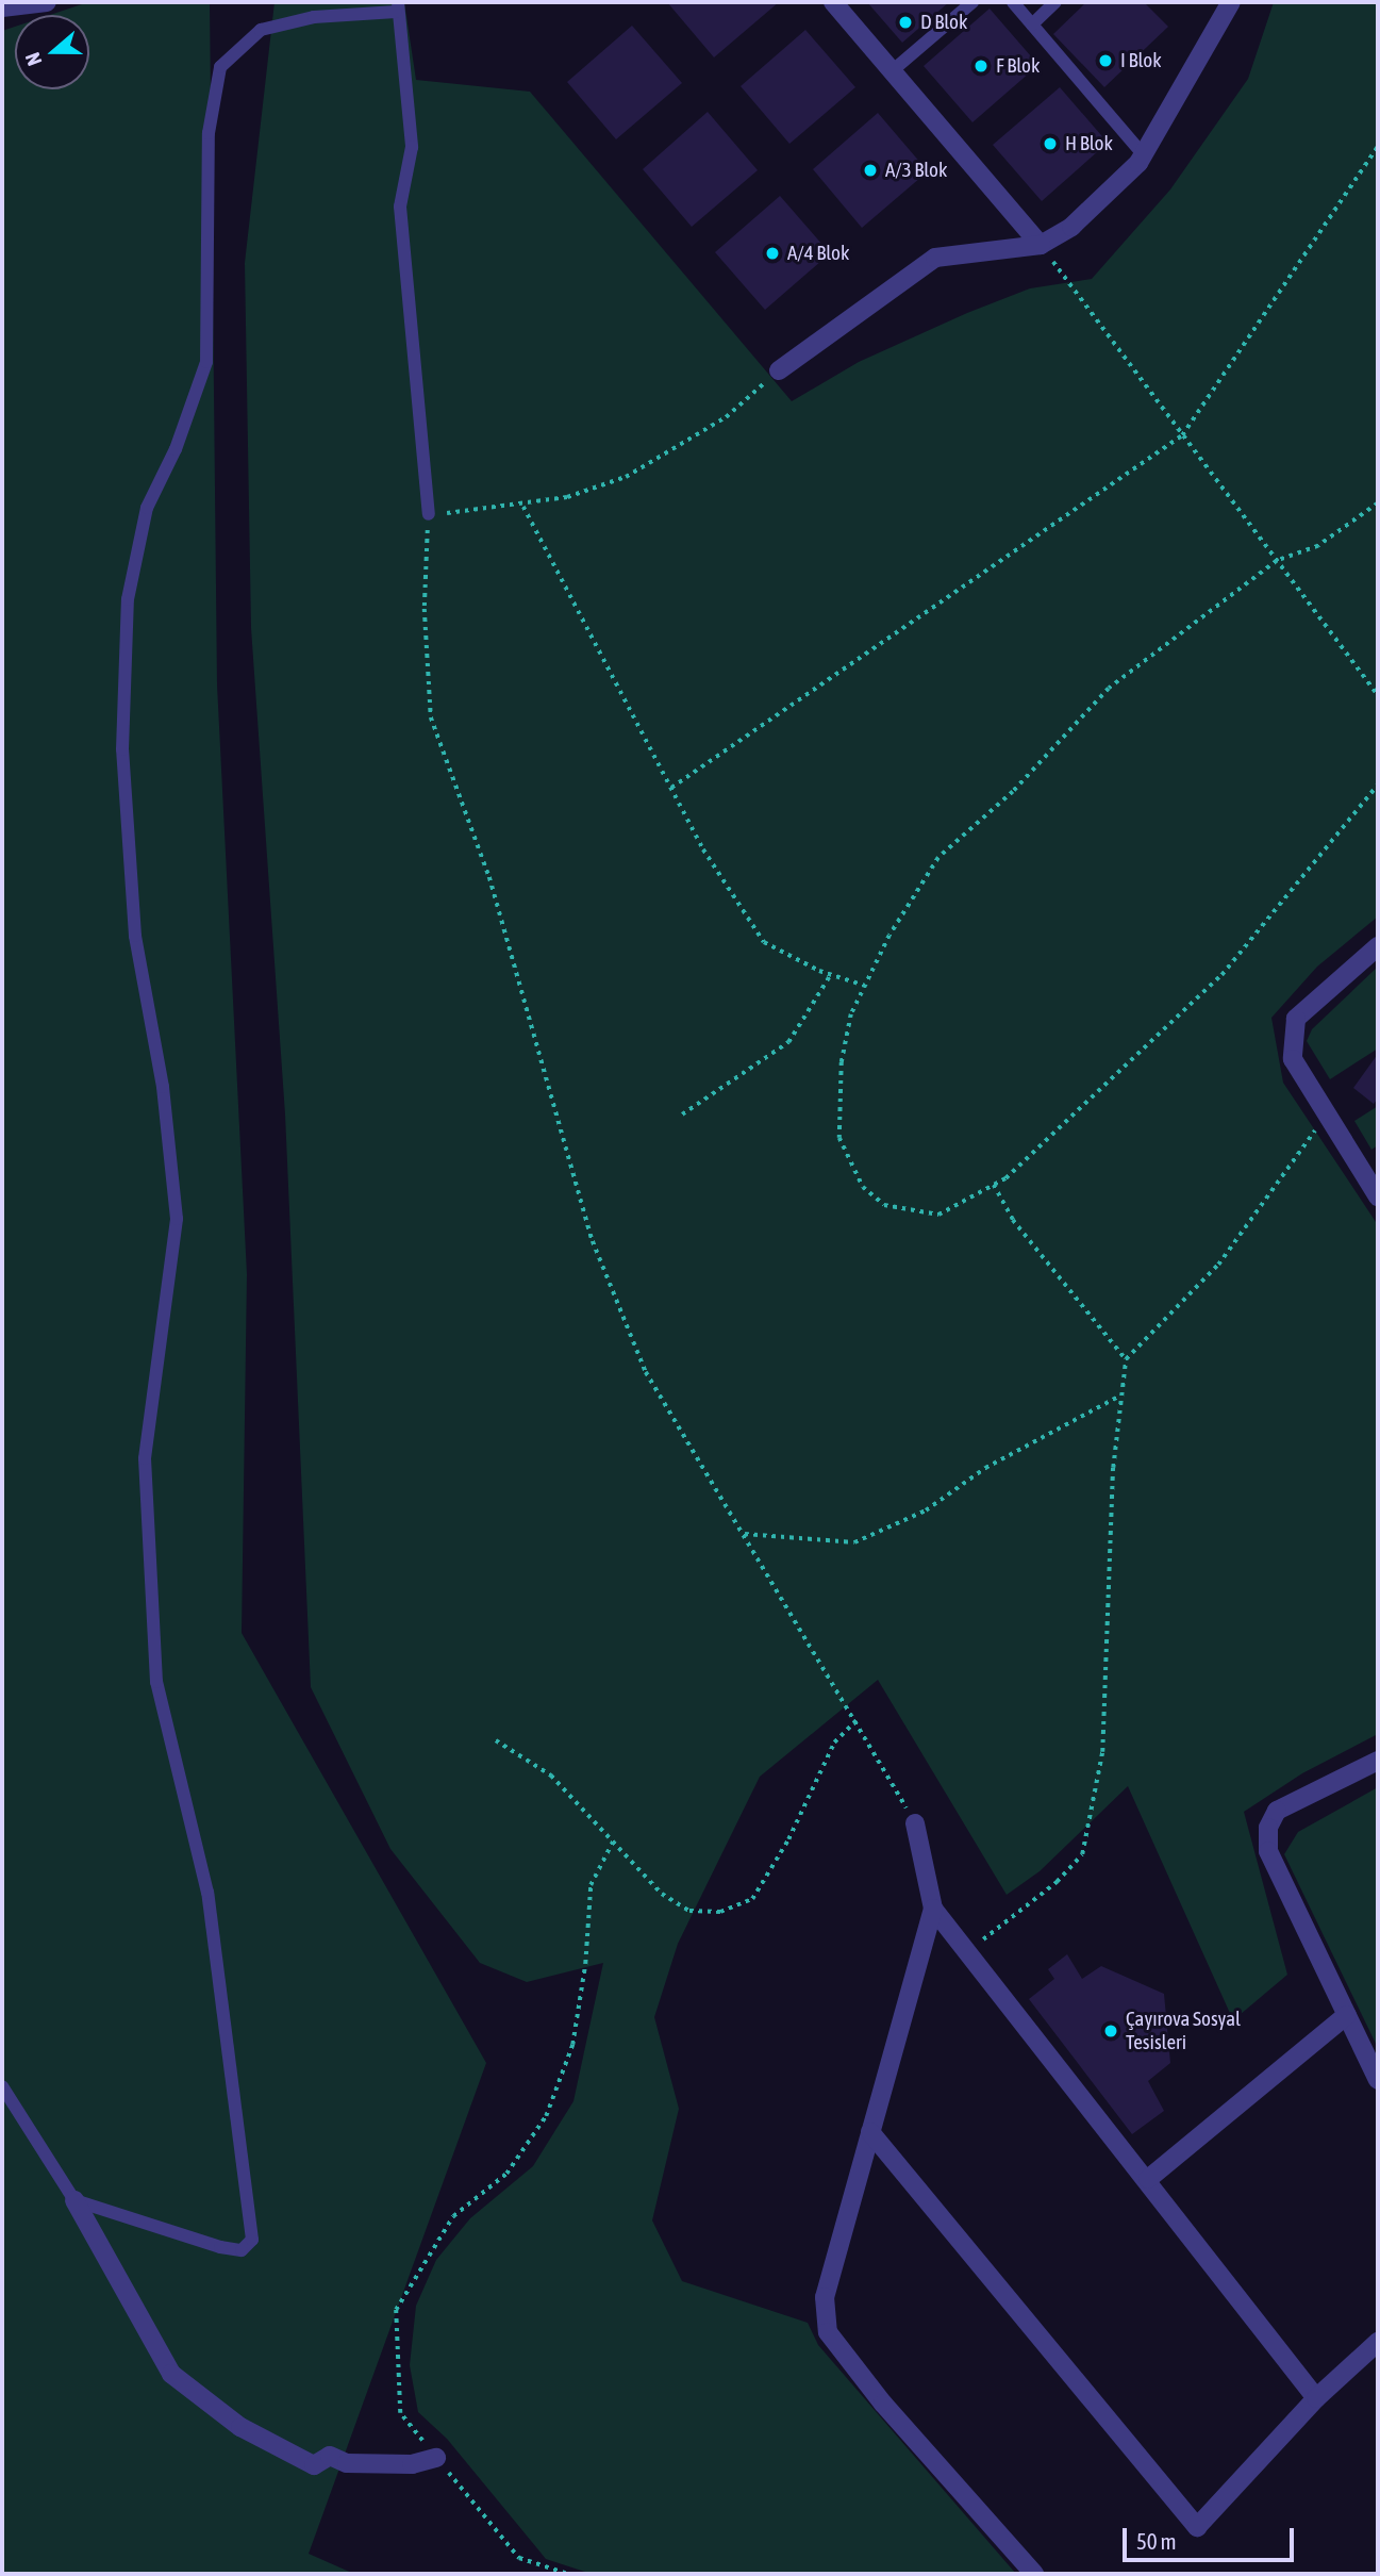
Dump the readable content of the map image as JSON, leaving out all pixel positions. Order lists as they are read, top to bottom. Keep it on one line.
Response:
{"places":["D Blok","I Blok","F Blok","H Blok","A/3 Blok","A/4 Blok","Çayırova Sosyal Tesisleri"],"scale_bar":"50 m","north":"left"}
